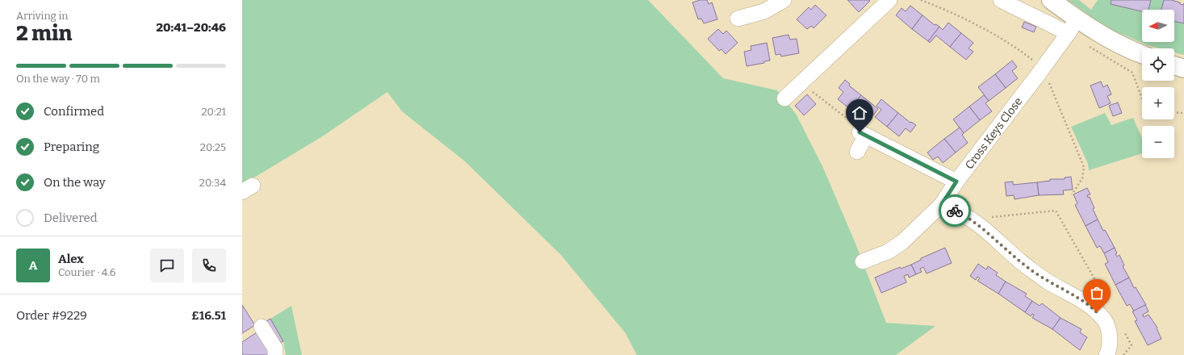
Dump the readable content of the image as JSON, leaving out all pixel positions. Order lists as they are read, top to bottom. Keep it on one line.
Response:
{"streets":{"street":["Cross Keys Close"]},"north":"left","page":{"heading":["2 min","Arriving in","20:41–20:46"],"panel":["Alex","Courier · 4.6","Order #9229","£16.51"],"map_buttons":["+","−"],"bar":"On the way · 70 m","list":[["Confirmed","20:21"],["Preparing","20:25"],["On the way","20:34"],"Delivered"],"round":"A"}}
